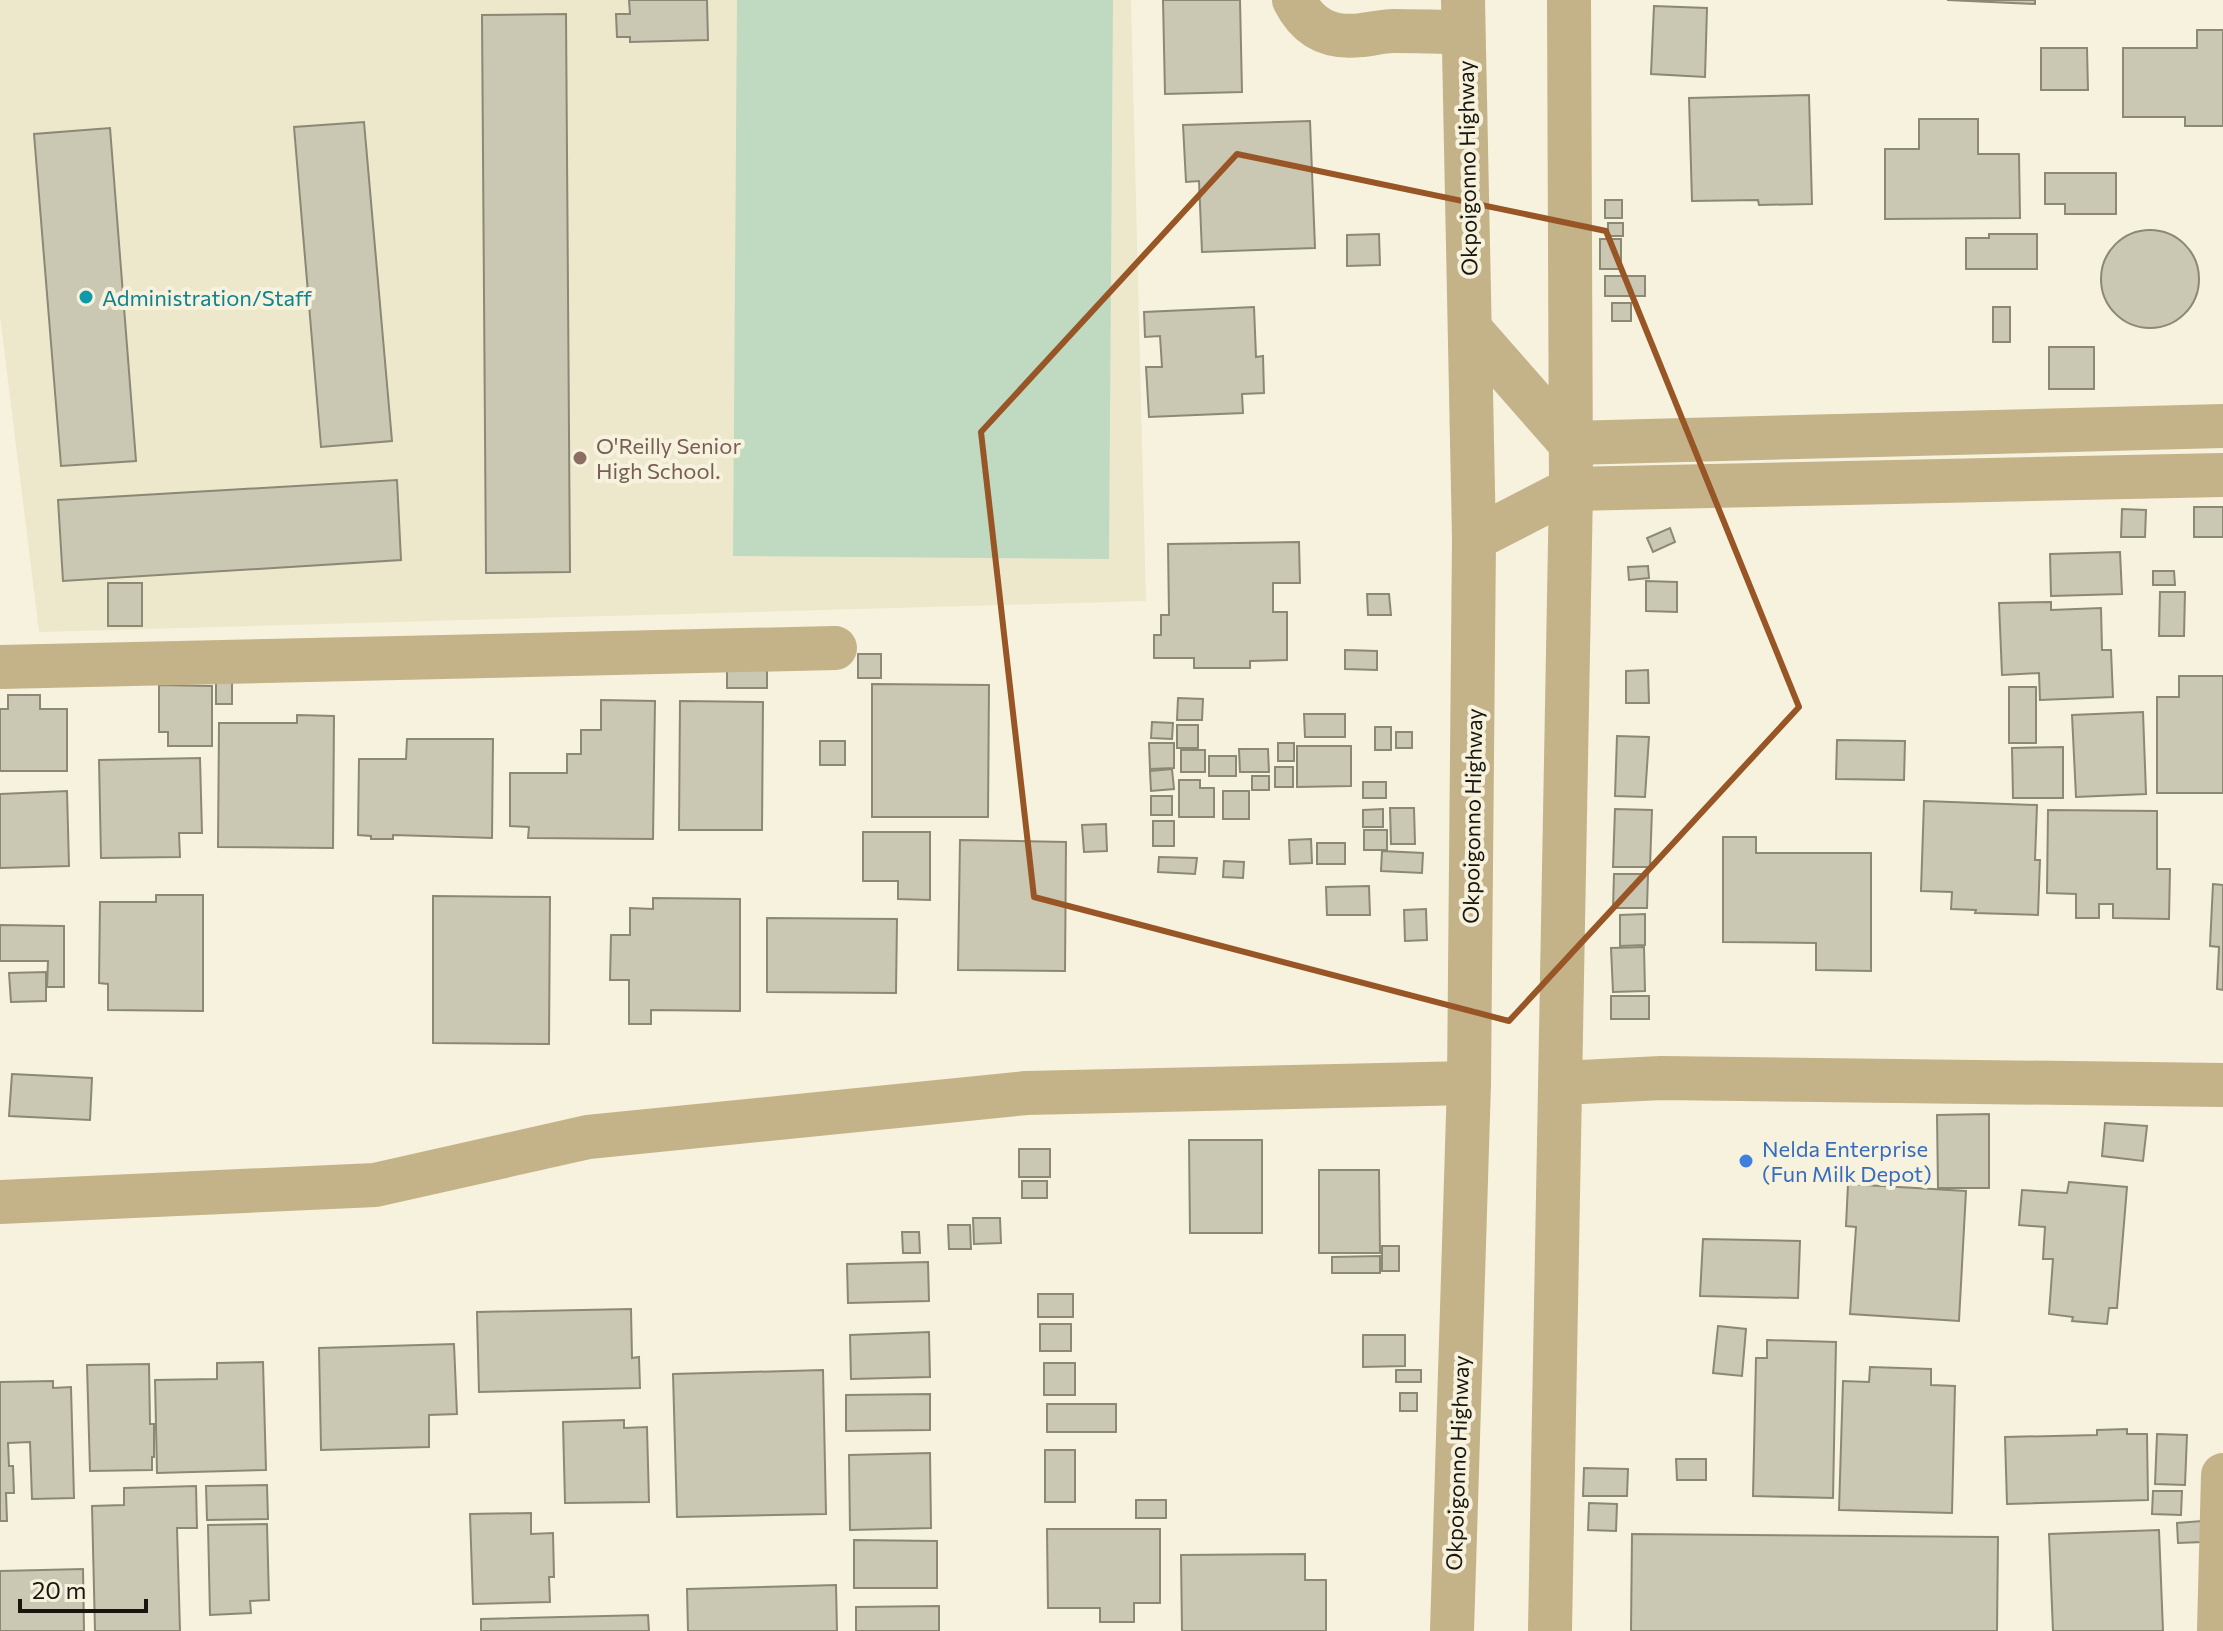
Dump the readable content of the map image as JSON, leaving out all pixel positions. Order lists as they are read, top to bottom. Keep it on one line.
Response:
{"streets":{"street":["Okpoigonno Highway"]},"places":["Administration/Staff","O'Reilly Senior High School.","Nelda Enterprise (Fun Milk Depot)"],"scale_bar":"20 m"}
